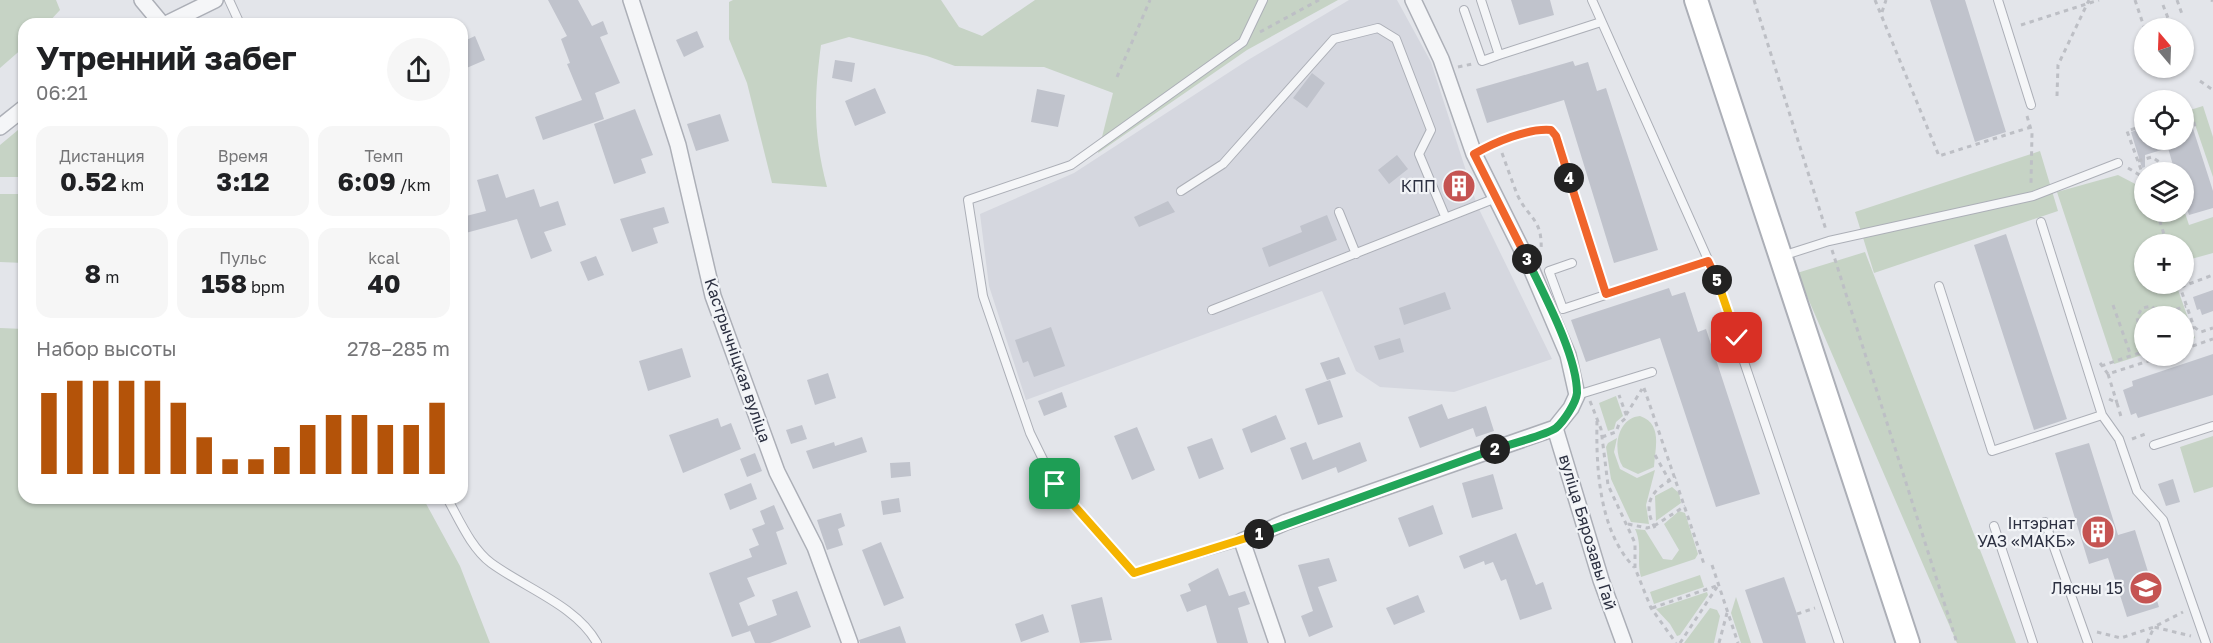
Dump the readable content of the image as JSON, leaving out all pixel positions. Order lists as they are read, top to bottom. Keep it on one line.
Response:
{"streets":{"street":["Кастрычніцкая вуліца","вуліца Бярозавы Гай"]},"places":{"building":["КПП","Інтэрнат УАЗ «МАКБ»"],"school or university":["Лясны 15"]},"north":"top","page":{"map_buttons":["+","−"],"heading":["Утренний забег","06:21"],"stats":[["Дистанция","0.52 km"],["Время","3:12"],["Темп","6:09 /km"],["8 m"],["Пульс","158 bpm"],["kcal","40"]],"pins":["4","3","5","2","1"],"chart":["Набор высоты","278–285 m"]}}
